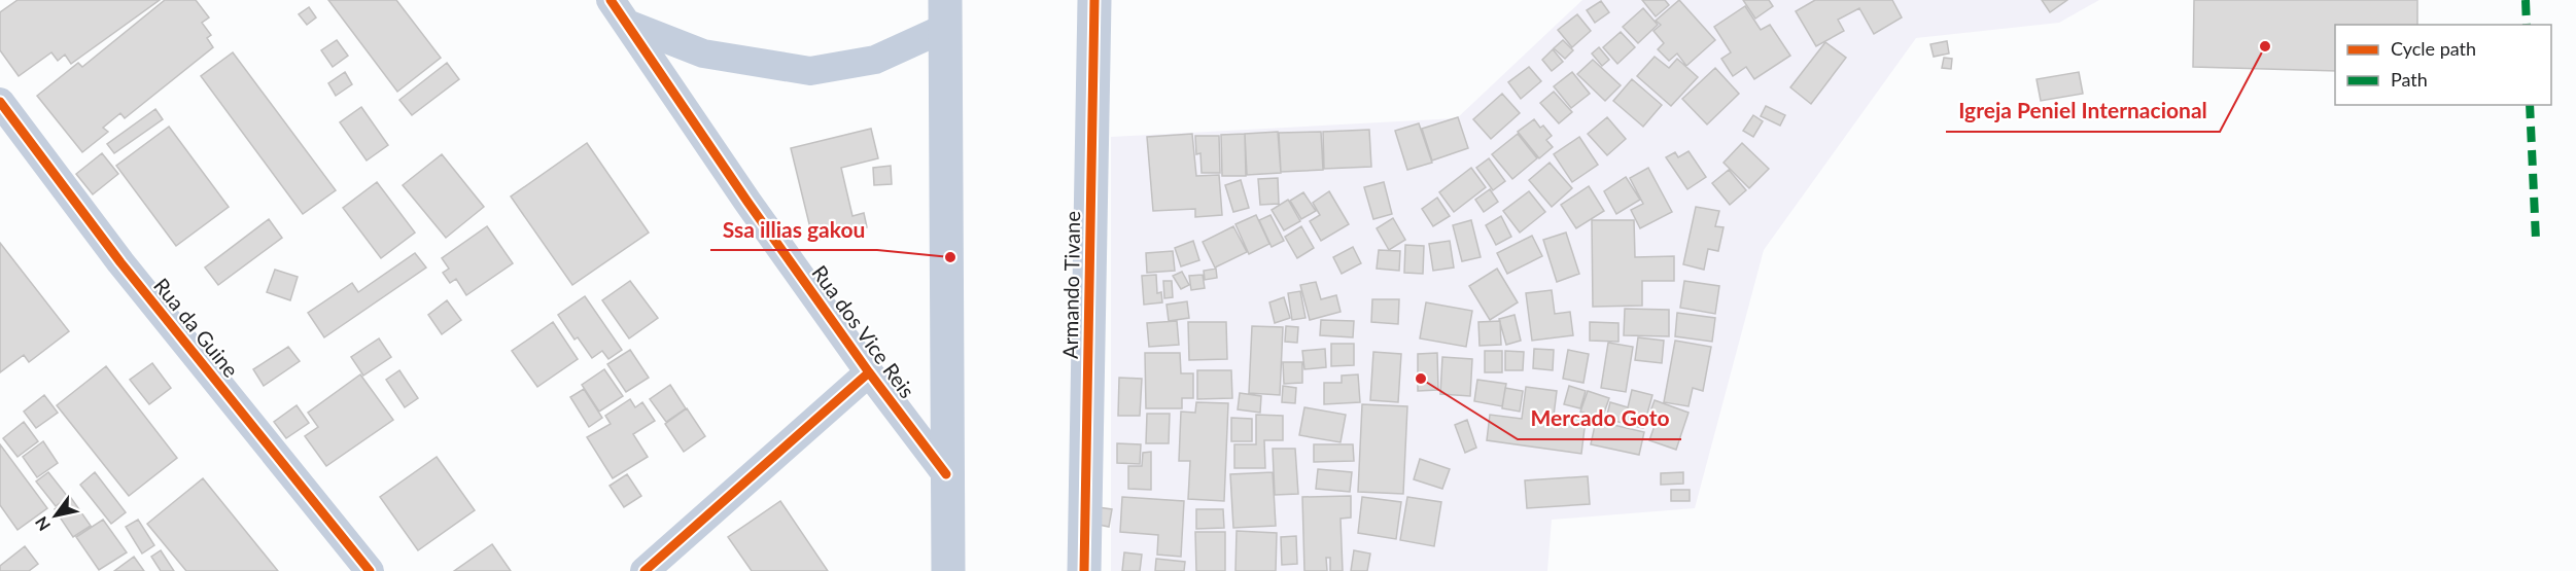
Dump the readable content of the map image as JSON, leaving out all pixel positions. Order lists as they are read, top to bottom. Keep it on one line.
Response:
{"streets":{"street":["Armando Tivane","Rua da Guine","Rua dos Vice Reis"]},"places":["Igreja Peniel Internacional","Ssa illias gakou","Mercado Goto"],"legend":["Cycle path","Path"],"north":"bottom left"}
